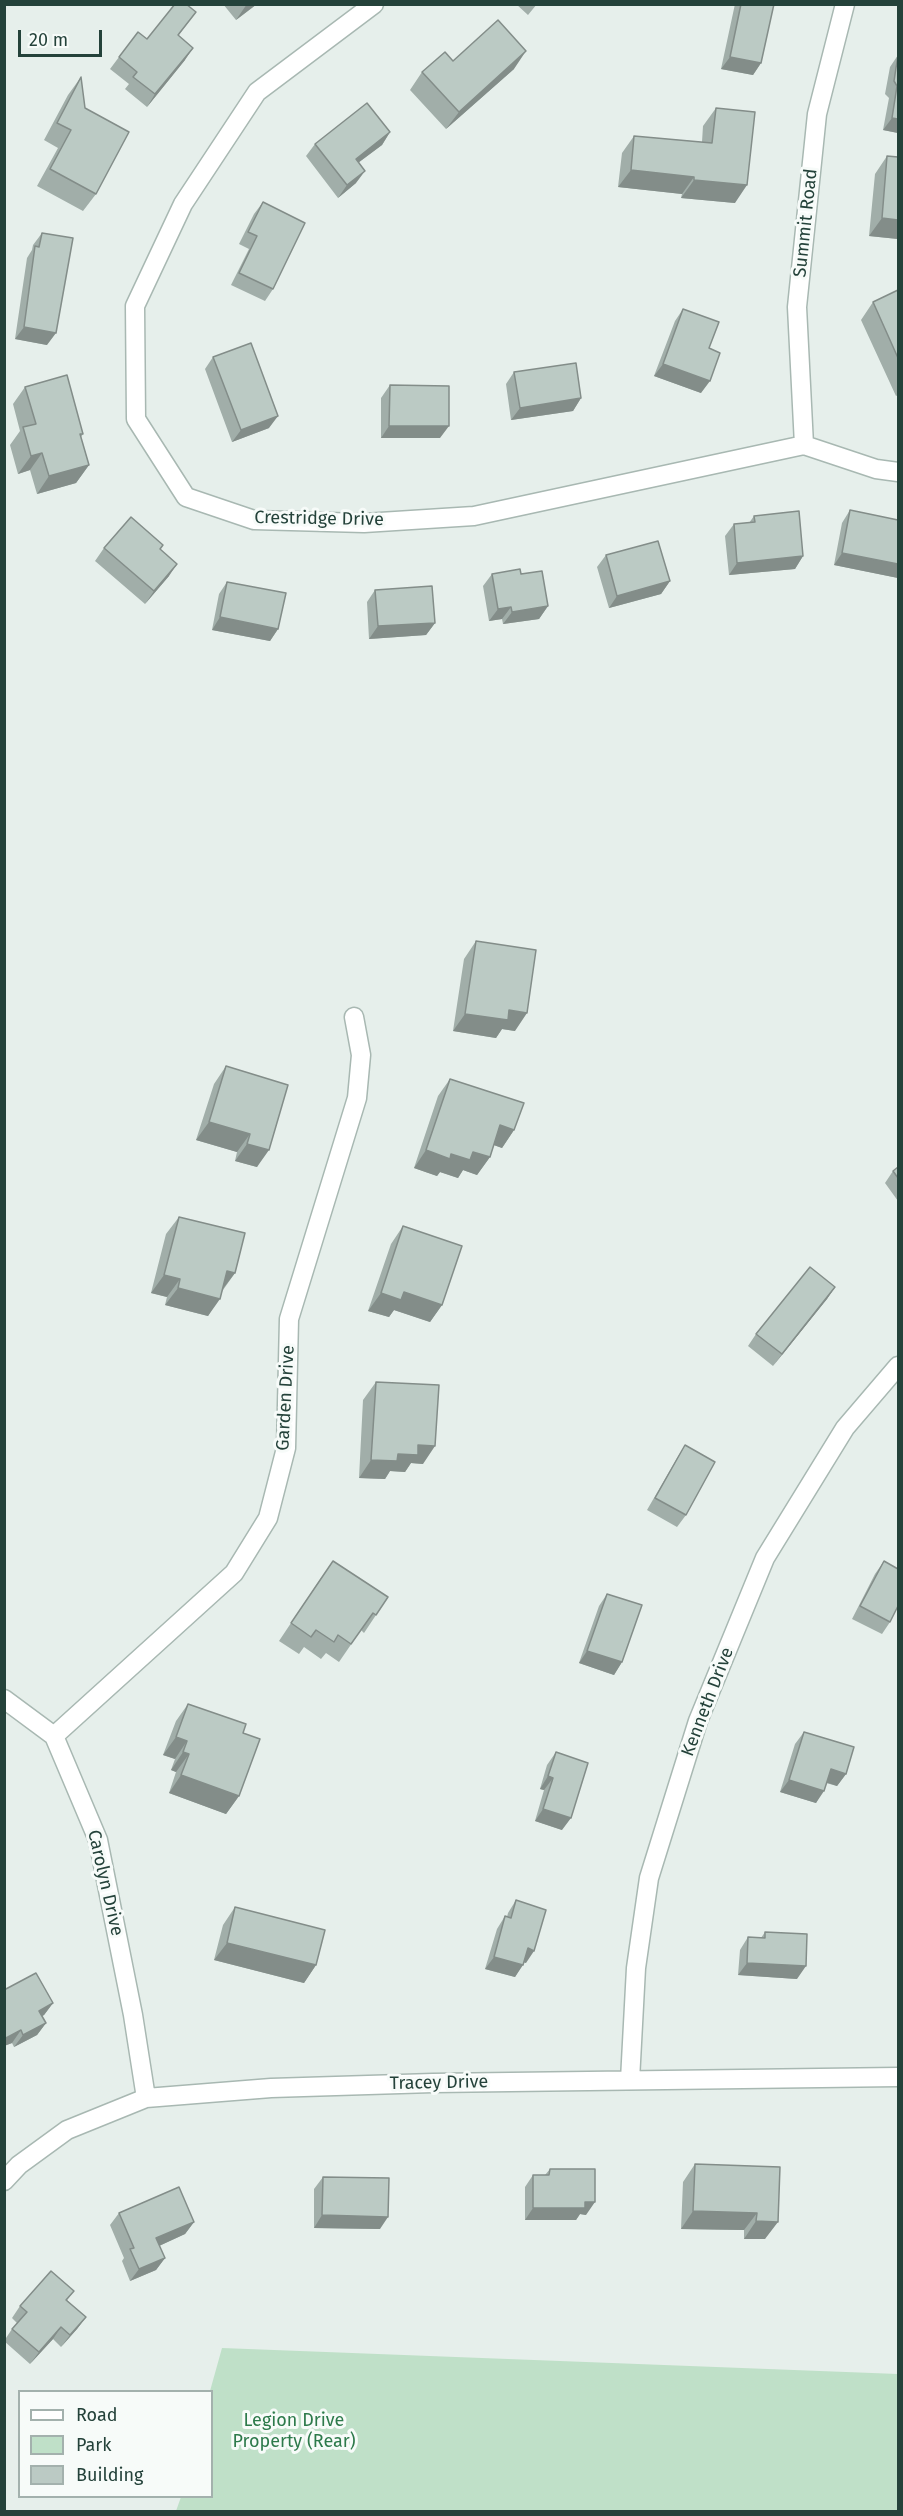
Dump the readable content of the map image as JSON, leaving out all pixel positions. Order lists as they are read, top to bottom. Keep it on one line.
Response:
{"streets":{"street":["Summit Road","Crestridge Drive","Garden Drive","Kenneth Drive","Carolyn Drive","Tracey Drive"]},"crossings":[["Summit Road","Crestridge Drive"],["Garden Drive","Carolyn Drive"],["Kenneth Drive","Tracey Drive"],["Carolyn Drive","Tracey Drive"]],"parks":["Legion Drive Property (Rear)"],"legend":["Road","Park","Building"],"scale_bar":"20 m"}
